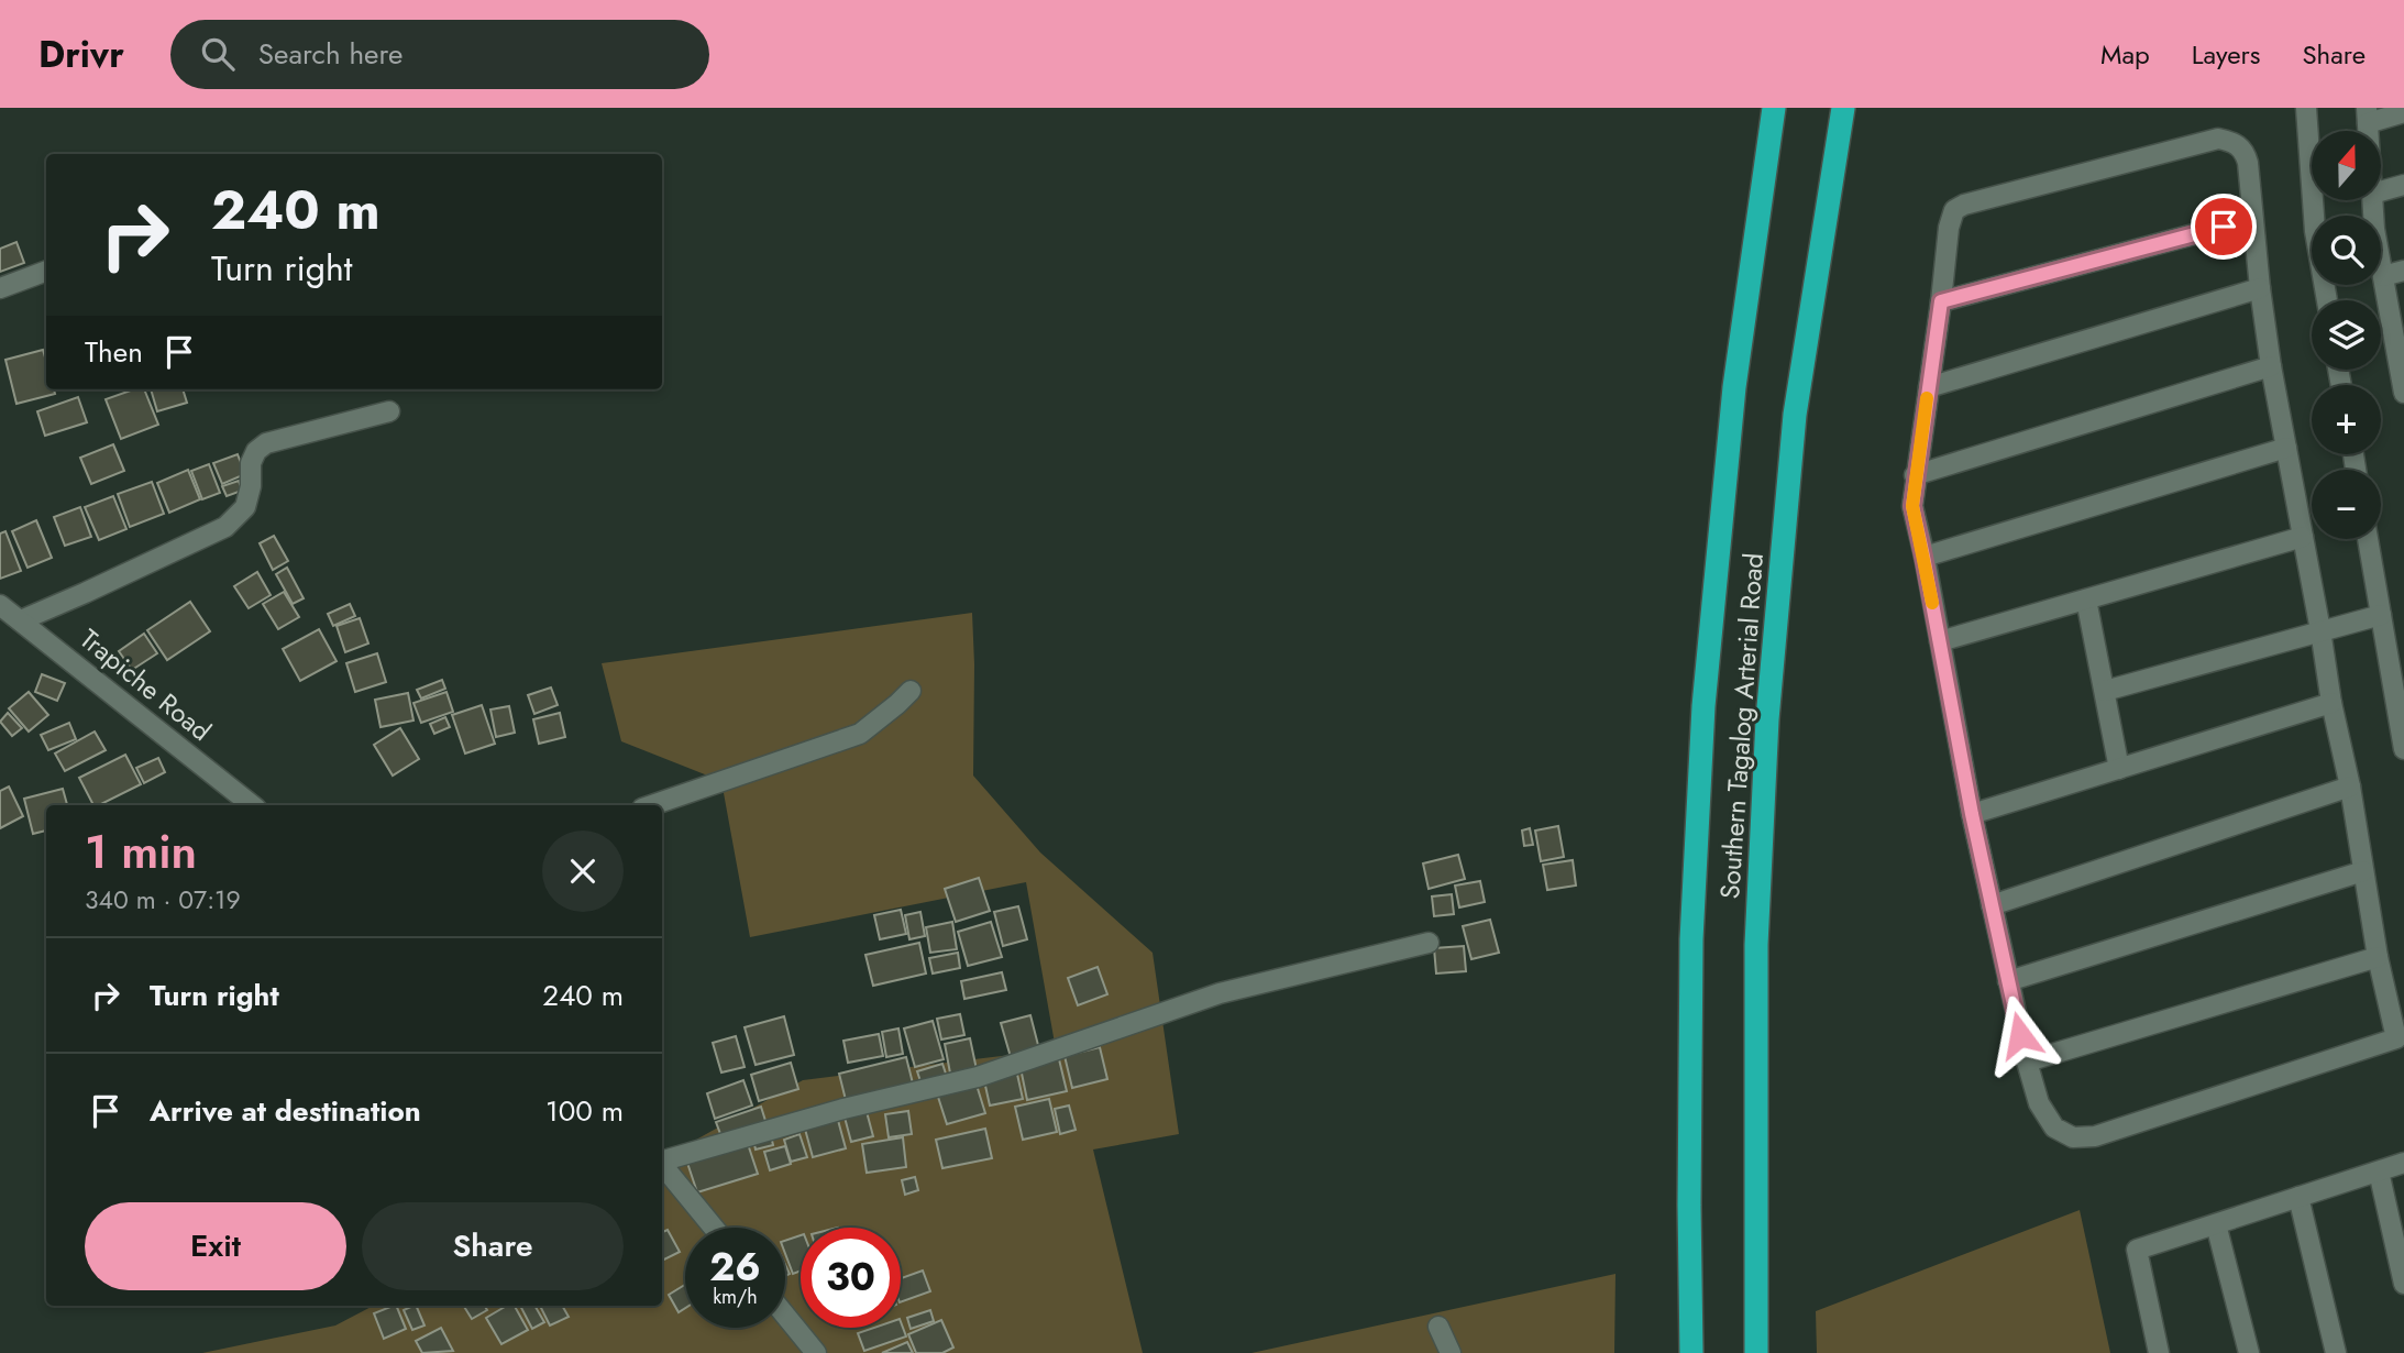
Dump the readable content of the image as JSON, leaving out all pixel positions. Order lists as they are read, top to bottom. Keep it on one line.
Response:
{"streets":{"highway":["Southern Tagalog Arterial Road"],"street":["Trapiche Road"]},"north":"top","page":{"header":"Drivr","search":"Search here","nav":["Map","Layers","Share"],"map_buttons":["+","−"],"turn":["240 m","Turn right"],"then":"Then","heading":["1 min","340 m · 07:19"],"list":[{"name":"Turn right","value":"240 m"},{"name":"Arrive at destination","value":"100 m"}],"buttons":["Exit","Share"],"speed":"26 km/h","limit":"30"}}
